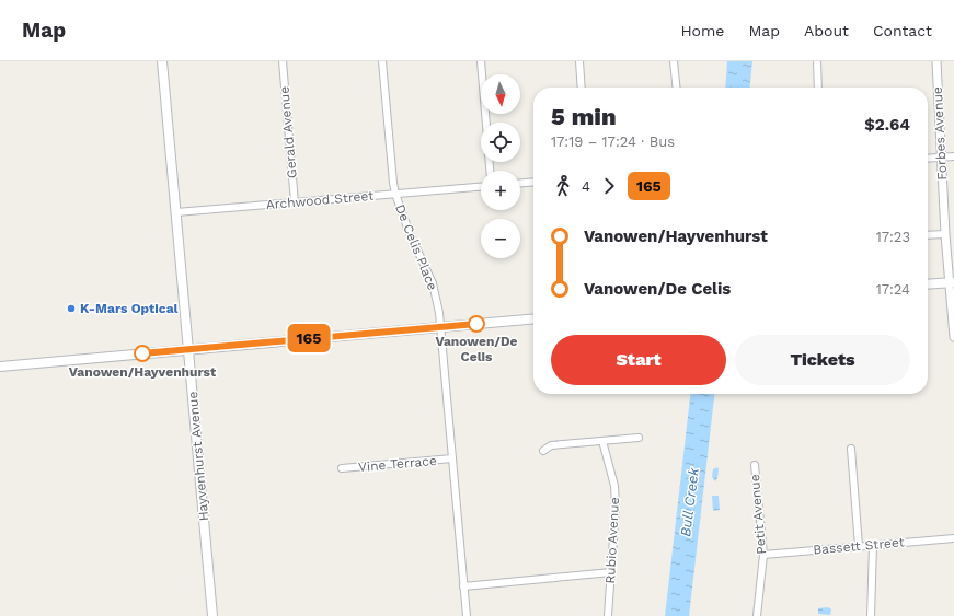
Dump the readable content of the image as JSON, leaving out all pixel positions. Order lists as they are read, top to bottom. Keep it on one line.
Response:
{"streets":{"main road":["Hayvenhurst Avenue"],"street":["Gerald Avenue","Forbes Avenue","Archwood Street","De Celis Place","Vine Terrace","Petit Avenue","Rubio Avenue","Bassett Street"]},"crossings":[["Gerald Avenue","Archwood Street"],["Archwood Street","De Celis Place"],["Archwood Street","Hayvenhurst Avenue"],["De Celis Place","Vine Terrace"],["Petit Avenue","Bassett Street"]],"water":["Bull Creek"],"places":["K-Mars Optical","Vanowen/De Celis","Vanowen/Hayvenhurst"],"lines":["bus line 165"],"north":"bottom","page":{"header":"Map","nav":["Home","Map","About","Contact"],"on_map":"165","map_buttons":["+","−"],"heading":["5 min","17:19 – 17:24 · Bus","$2.64"],"legs":["4","165"],"list":[{"name":"Vanowen/Hayvenhurst","value":"17:23"},{"name":"Vanowen/De Celis","value":"17:24"}],"buttons":["Start","Tickets"]}}
